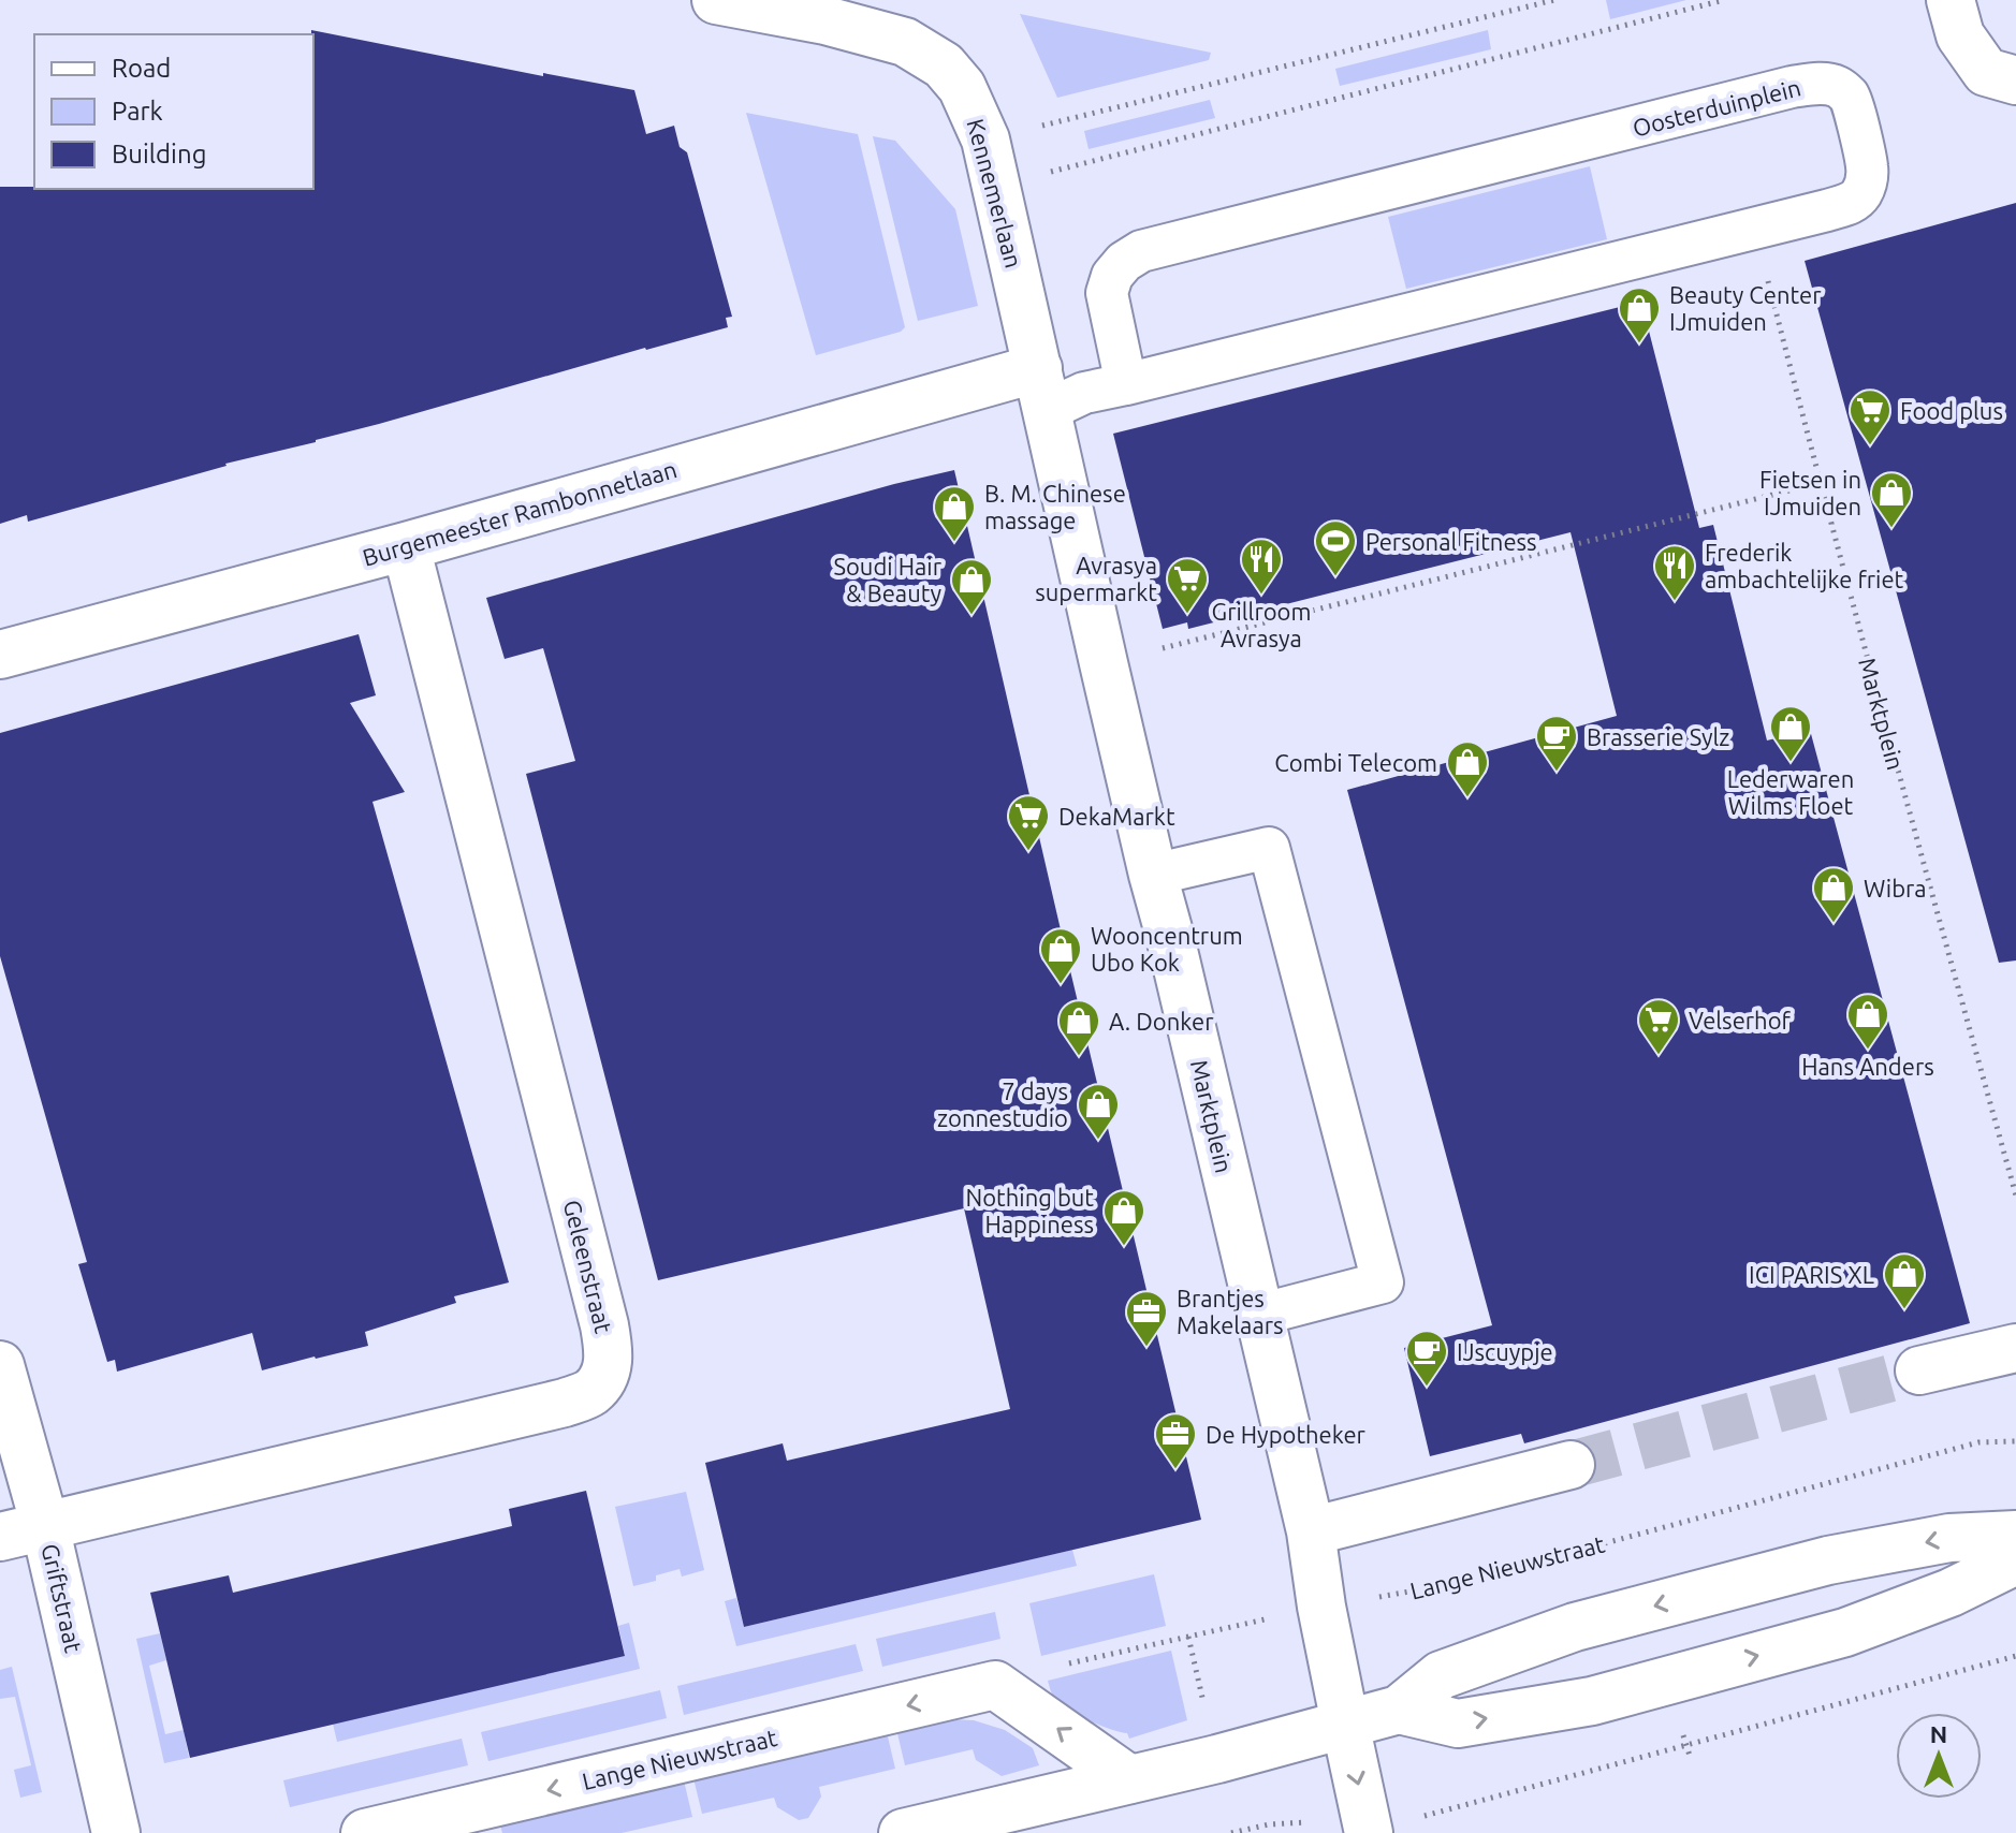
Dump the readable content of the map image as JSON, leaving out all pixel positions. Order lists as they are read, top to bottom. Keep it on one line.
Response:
{"streets":{"street":["Kennemerlaan","Burgemeester Rambonnetlaan","Marktplein","Geleenstraat","Lange Nieuwstraat","Griftstraat"],"lane":["Oosterduinplein"]},"crossings":[["Oosterduinplein","Kennemerlaan"],["Oosterduinplein","Burgemeester Rambonnetlaan"],["Oosterduinplein","Marktplein"],["Kennemerlaan","Burgemeester Rambonnetlaan"],["Kennemerlaan","Marktplein"],["Burgemeester Rambonnetlaan","Marktplein"],["Burgemeester Rambonnetlaan","Geleenstraat"],["Marktplein","Lange Nieuwstraat"],["Geleenstraat","Griftstraat"]],"one_way":["Lange Nieuwstraat"],"places":{"shop":["Beauty Center IJmuiden","Fietsen in IJmuiden","B. M. Chinese massage","Soudi Hair & Beauty","Lederwaren Wilms Floet","Combi Telecom","Wibra","Wooncentrum Ubo Kok","Hans Anders","A. Donker","7 days zonnestudio","Nothing but Happiness","ICI PARIS XL"],"supermarket":["Food plus","Avrasya supermarkt","DekaMarkt","Velserhof"],"sports":["Personal Fitness"],"restaurant":["Grillroom Avrasya","Frederik ambachtelijke friet"],"cafe":["Brasserie Sylz","IJscuypje"],"office":["Brantjes Makelaars","De Hypotheker"]},"legend":["Road","Park","Building"],"north":"top"}
